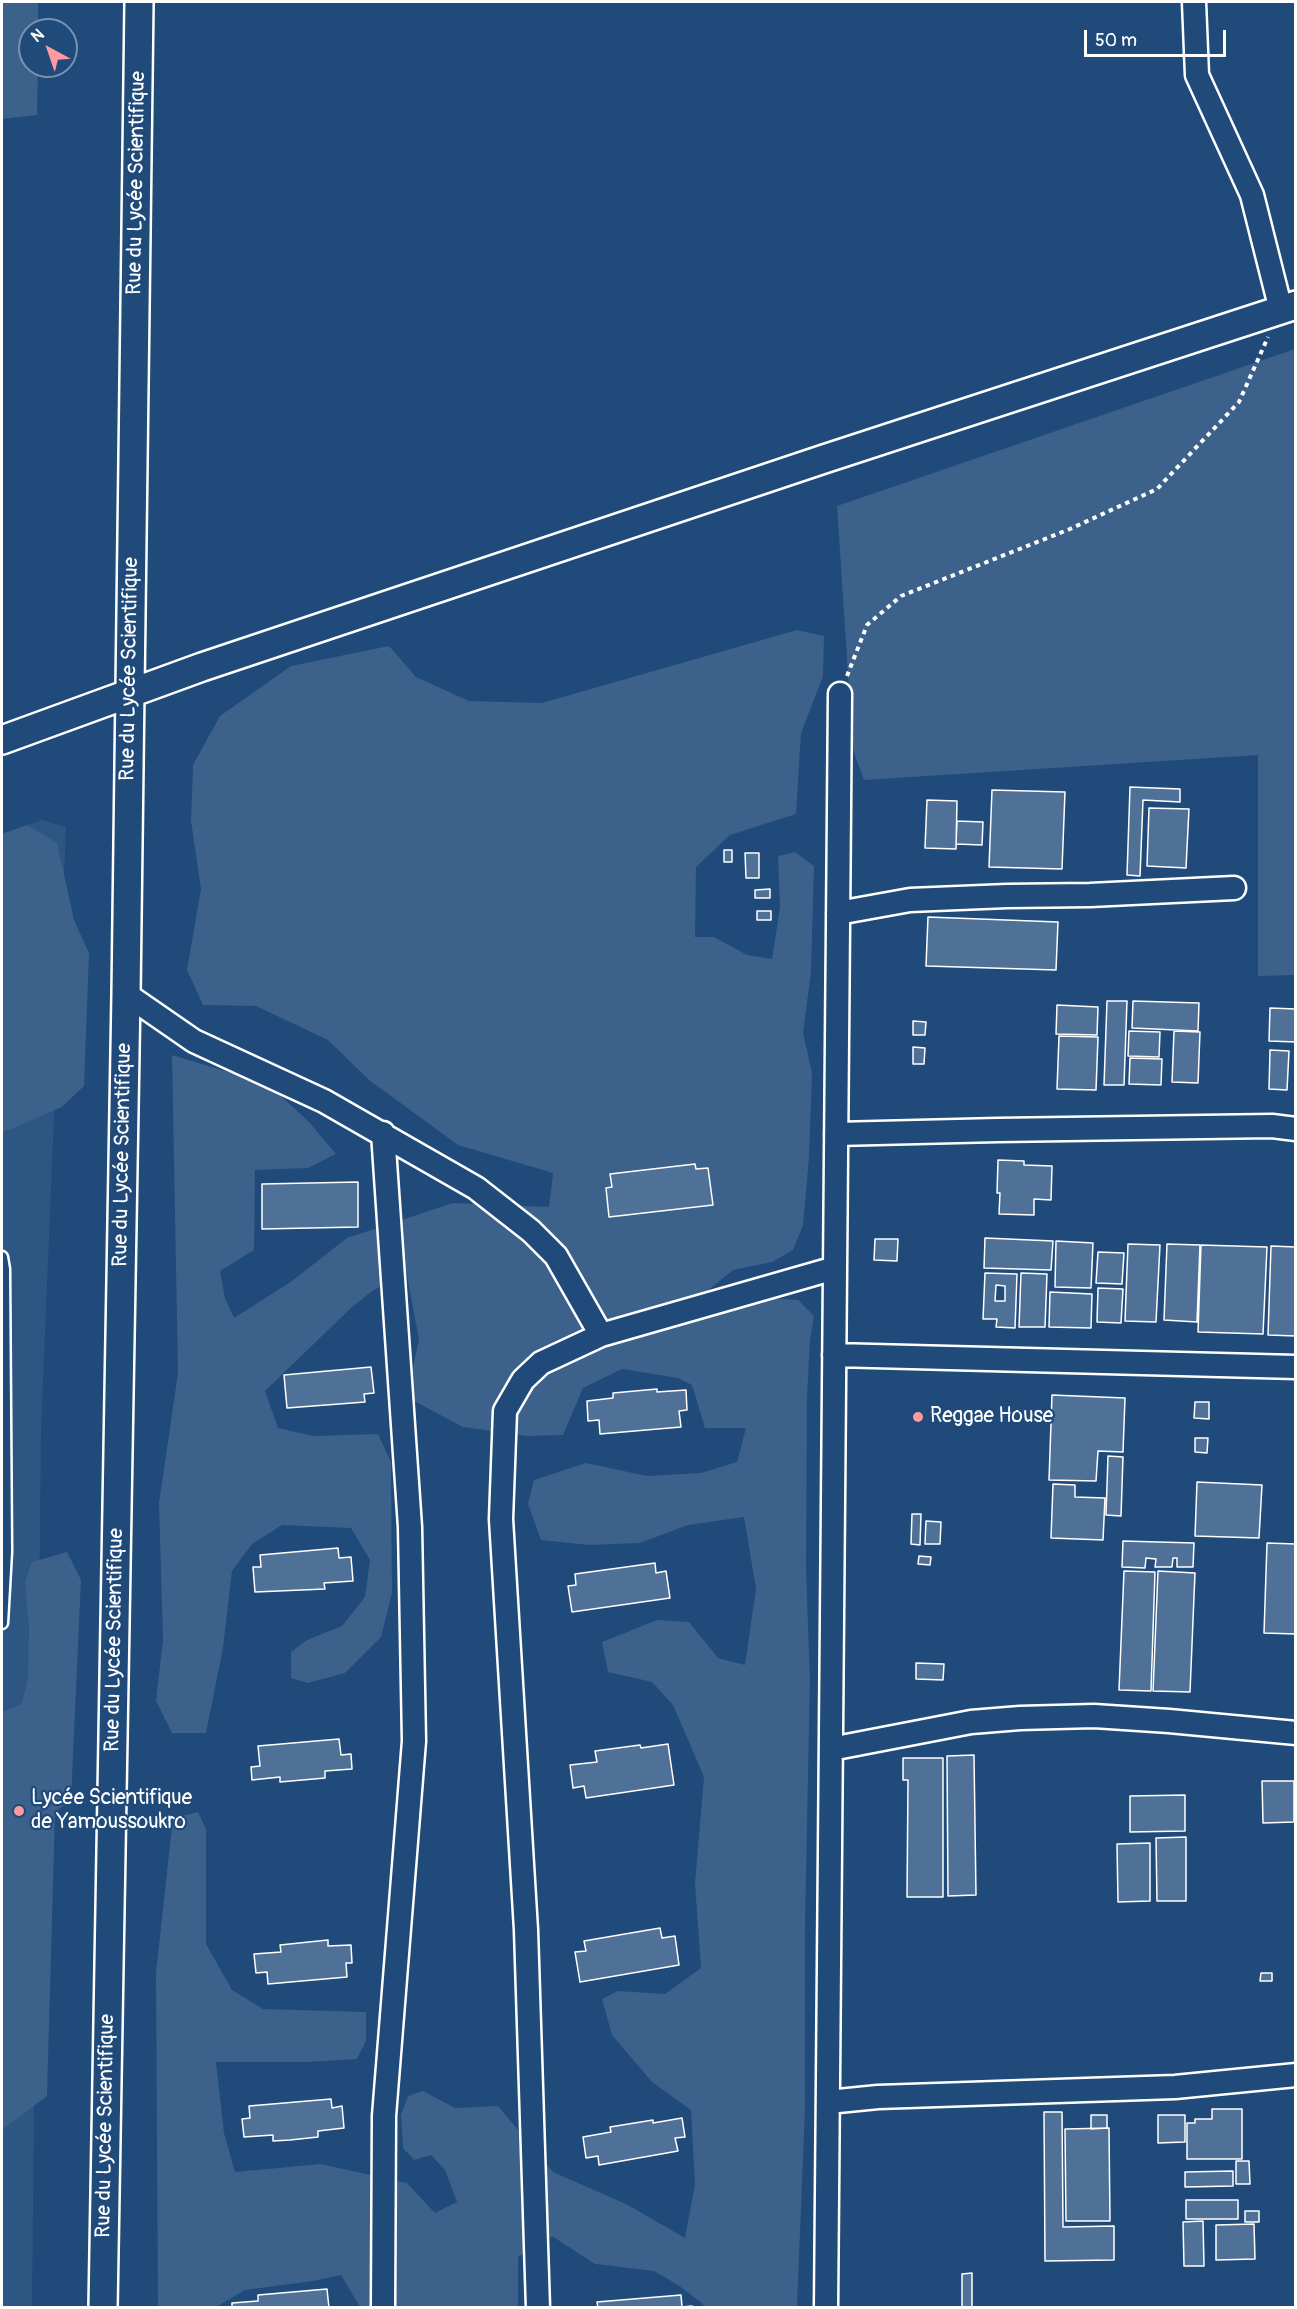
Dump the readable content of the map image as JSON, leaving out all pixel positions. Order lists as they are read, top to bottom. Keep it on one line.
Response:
{"streets":{"street":["Rue du Lycée Scientifique"]},"places":["Reggae House","Lycée Scientifique de Yamoussoukro"],"scale_bar":"50 m","north":"top left"}
